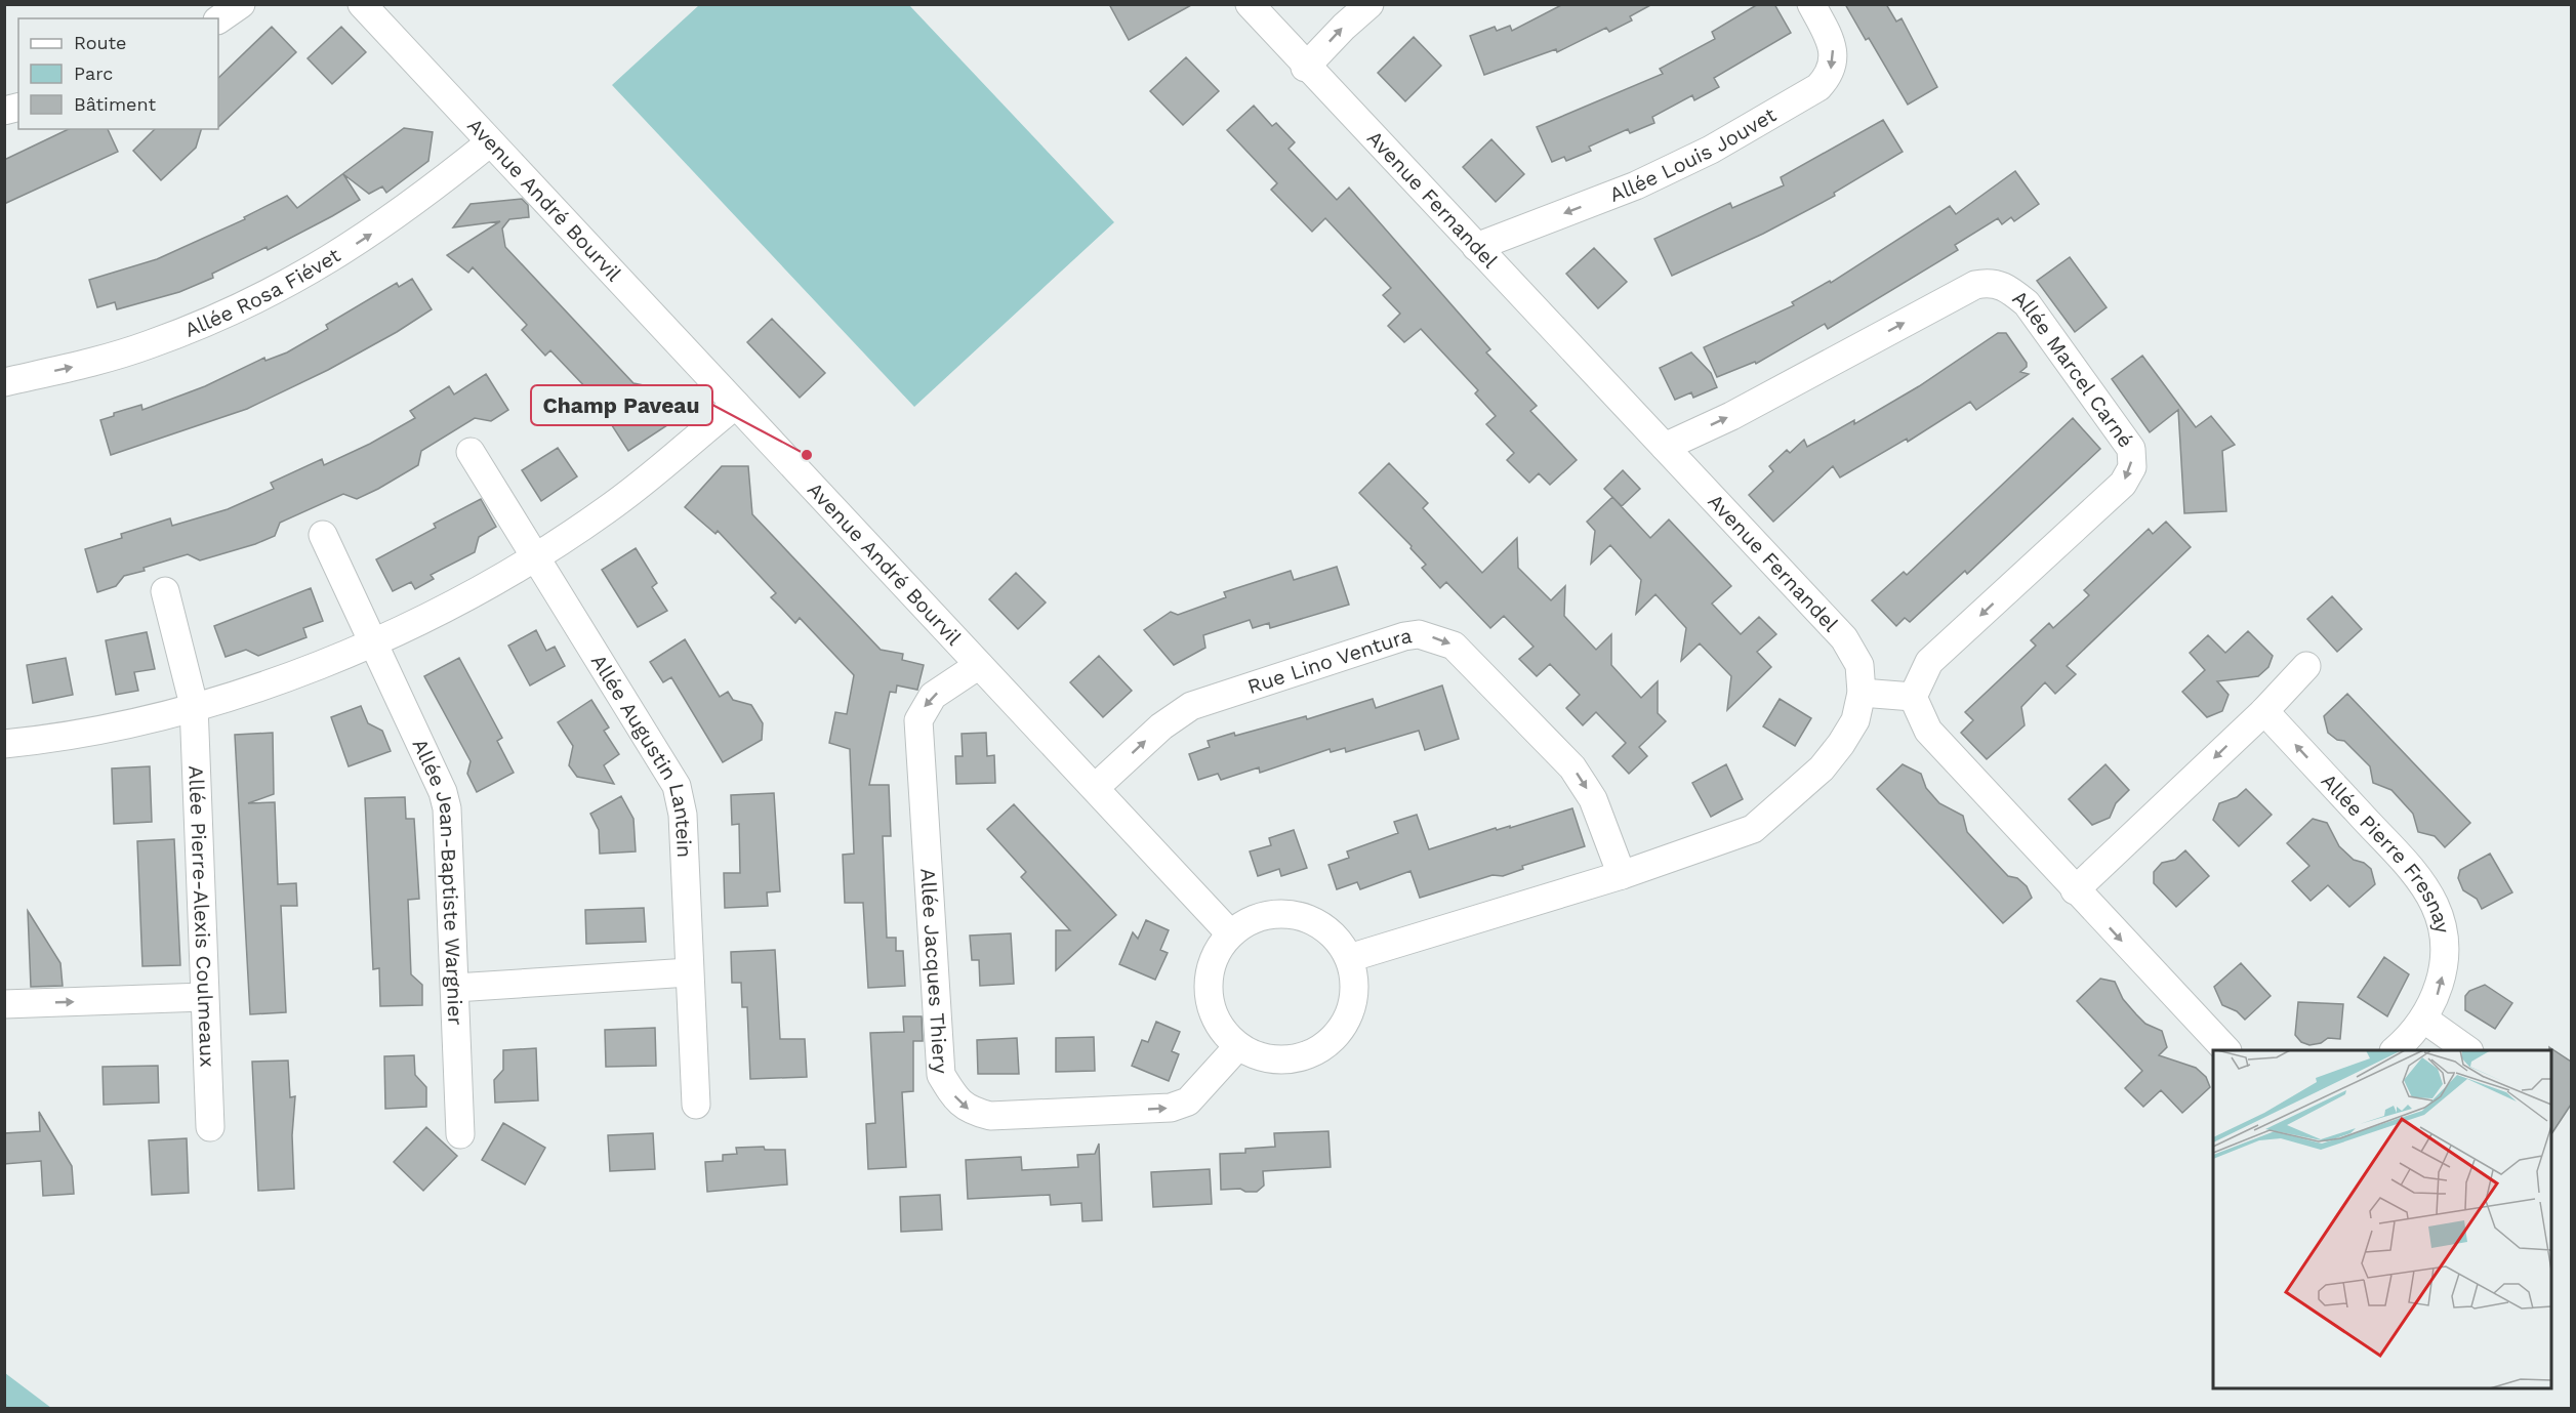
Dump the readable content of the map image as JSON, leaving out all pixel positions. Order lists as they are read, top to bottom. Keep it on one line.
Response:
{"streets":{"street":["Allée Louis Jouvet","Avenue André Bourvil","Avenue Fernandel","Allée Rosa Fiévet","Allée Marcel Carné","Rue Lino Ventura","Allée Augustin Lantein","Allée Pierre Fresnay","Allée Jean-Baptiste Wargnier","Allée Pierre-Alexis Coulmeaux","Allée Jacques Thiery"]},"crossings":[["Allée Louis Jouvet","Avenue Fernandel"],["Avenue André Bourvil","Avenue Fernandel"],["Avenue André Bourvil","Allée Rosa Fiévet"],["Avenue André Bourvil","Rue Lino Ventura"],["Avenue André Bourvil","Allée Jacques Thiery"],["Avenue Fernandel","Allée Marcel Carné"],["Avenue Fernandel","Rue Lino Ventura"],["Avenue Fernandel","Allée Jacques Thiery"]],"one_way":["Allée Louis Jouvet","Allée Rosa Fiévet","Allée Pierre Fresnay"],"places":["Champ Paveau"],"legend":["Route","Parc","Bâtiment"]}
